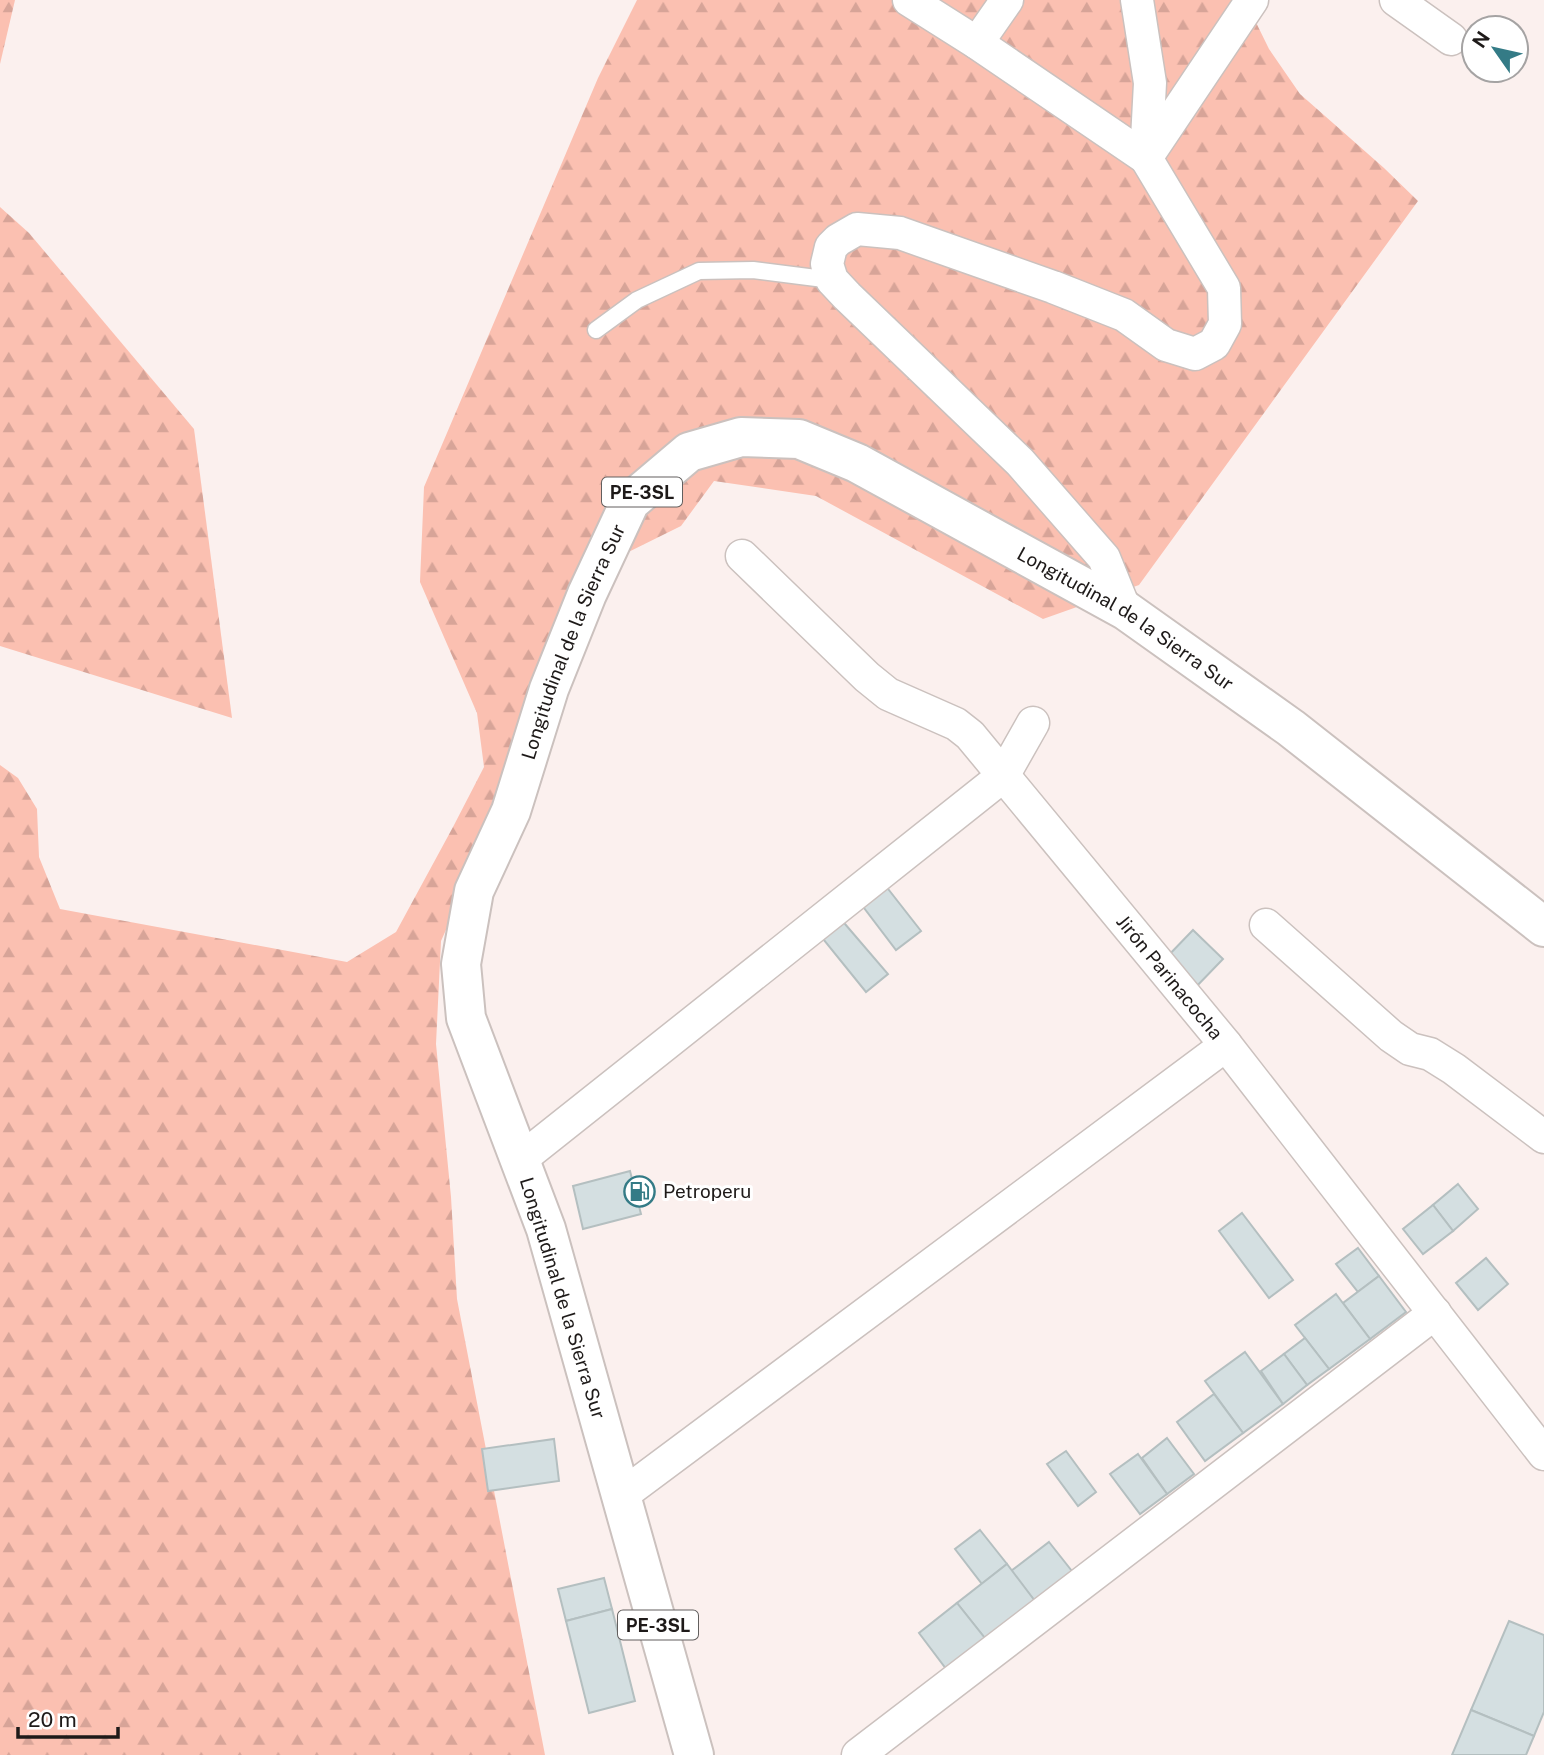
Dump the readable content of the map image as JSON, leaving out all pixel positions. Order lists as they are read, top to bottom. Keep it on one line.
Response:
{"streets":{"main road":["PE-3SL","Longitudinal de la Sierra Sur"],"street":["Jirón Parinacocha"]},"crossings":[["PE-3SL","Longitudinal de la Sierra Sur"]],"places":{"fuel station":["Petroperu"]},"scale_bar":"20 m","north":"top left"}
